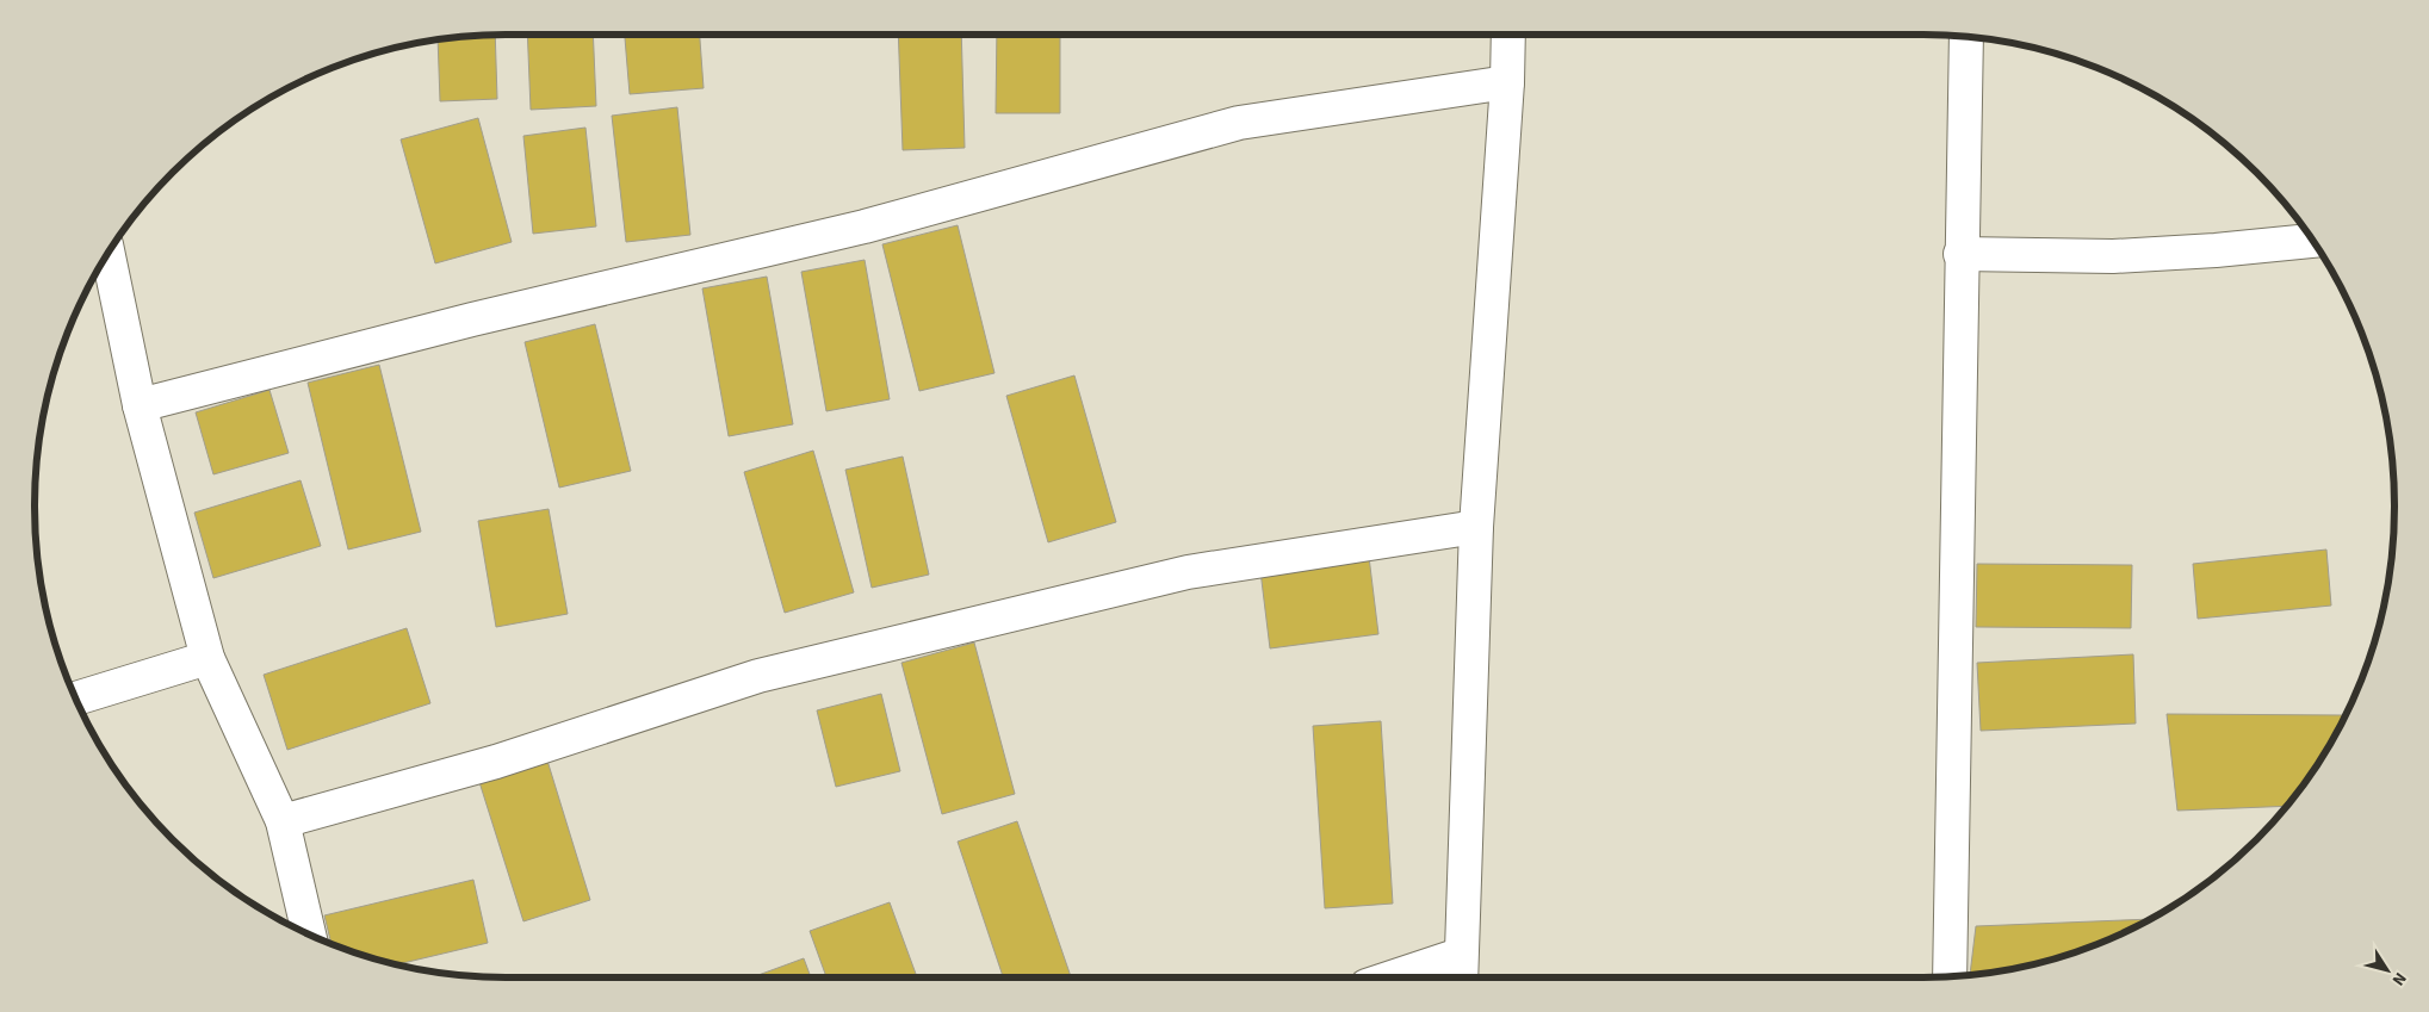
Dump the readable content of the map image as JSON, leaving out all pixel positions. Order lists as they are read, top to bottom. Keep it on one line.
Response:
{"north":"bottom right"}
